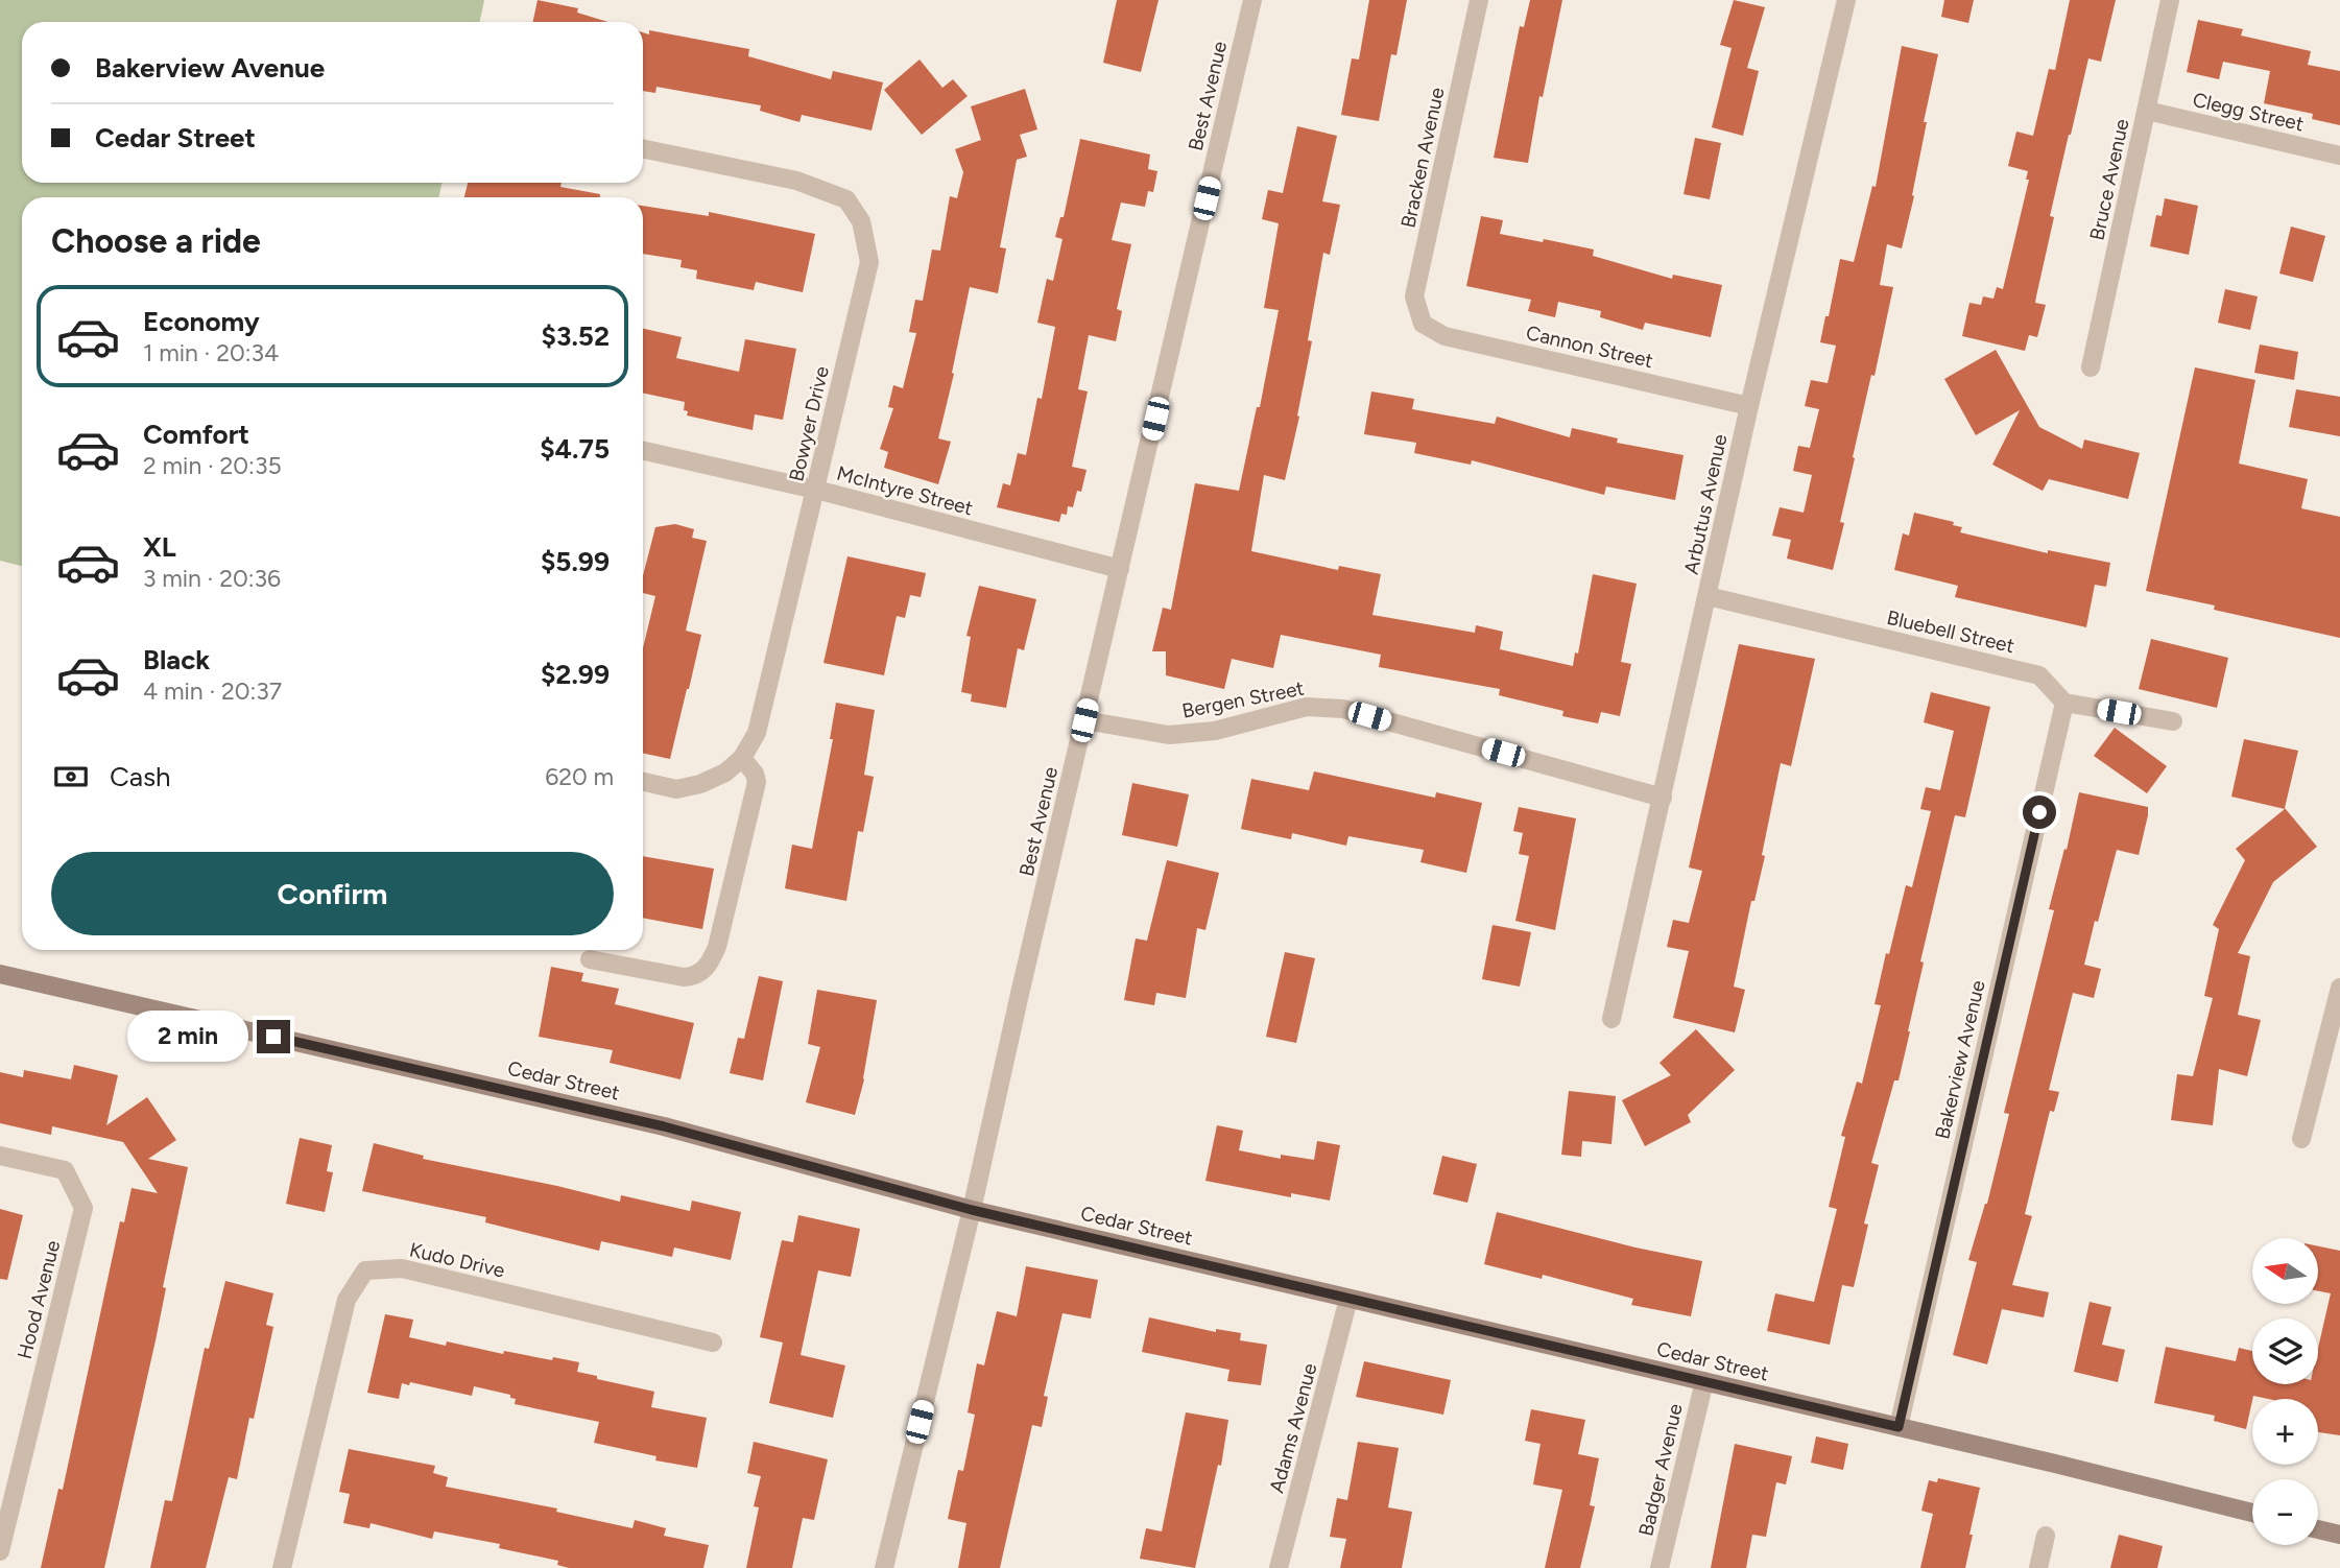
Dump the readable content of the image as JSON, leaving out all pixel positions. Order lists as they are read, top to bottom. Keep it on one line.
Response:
{"streets":{"main road":["Cedar Street"],"street":["Best Avenue","Clegg Street","Bracken Avenue","Bruce Avenue","Cannon Street","Bowyer Drive","McIntyre Street","Arbutus Avenue","Bluebell Street","Bergen Street","Bakerview Avenue","Kudo Drive","Hood Avenue","Adams Avenue","Badger Avenue"]},"crossings":[["Best Avenue","McIntyre Street"],["Best Avenue","Bergen Street"],["Best Avenue","Cedar Street"],["Clegg Street","Bruce Avenue"],["Bracken Avenue","Cannon Street"],["Cannon Street","Arbutus Avenue"],["Bowyer Drive","McIntyre Street"],["Arbutus Avenue","Bluebell Street"],["Arbutus Avenue","Bergen Street"],["Bluebell Street","Bakerview Avenue"],["Bakerview Avenue","Cedar Street"],["Cedar Street","Adams Avenue"],["Cedar Street","Badger Avenue"]],"north":"left","page":{"banner":["Bakerview Avenue","Cedar Street"],"heading":"Choose a ride","list":[{"name":"Economy","note":"1 min · 20:34","value":"$3.52"},{"name":"Comfort","note":"2 min · 20:35","value":"$4.75"},{"name":"XL","note":"3 min · 20:36","value":"$5.99"},{"name":"Black","note":"4 min · 20:37","value":"$2.99"}],"pay":["Cash","620 m"],"buttons":"Confirm","bubble":"2 min","map_buttons":["+","−"]}}
